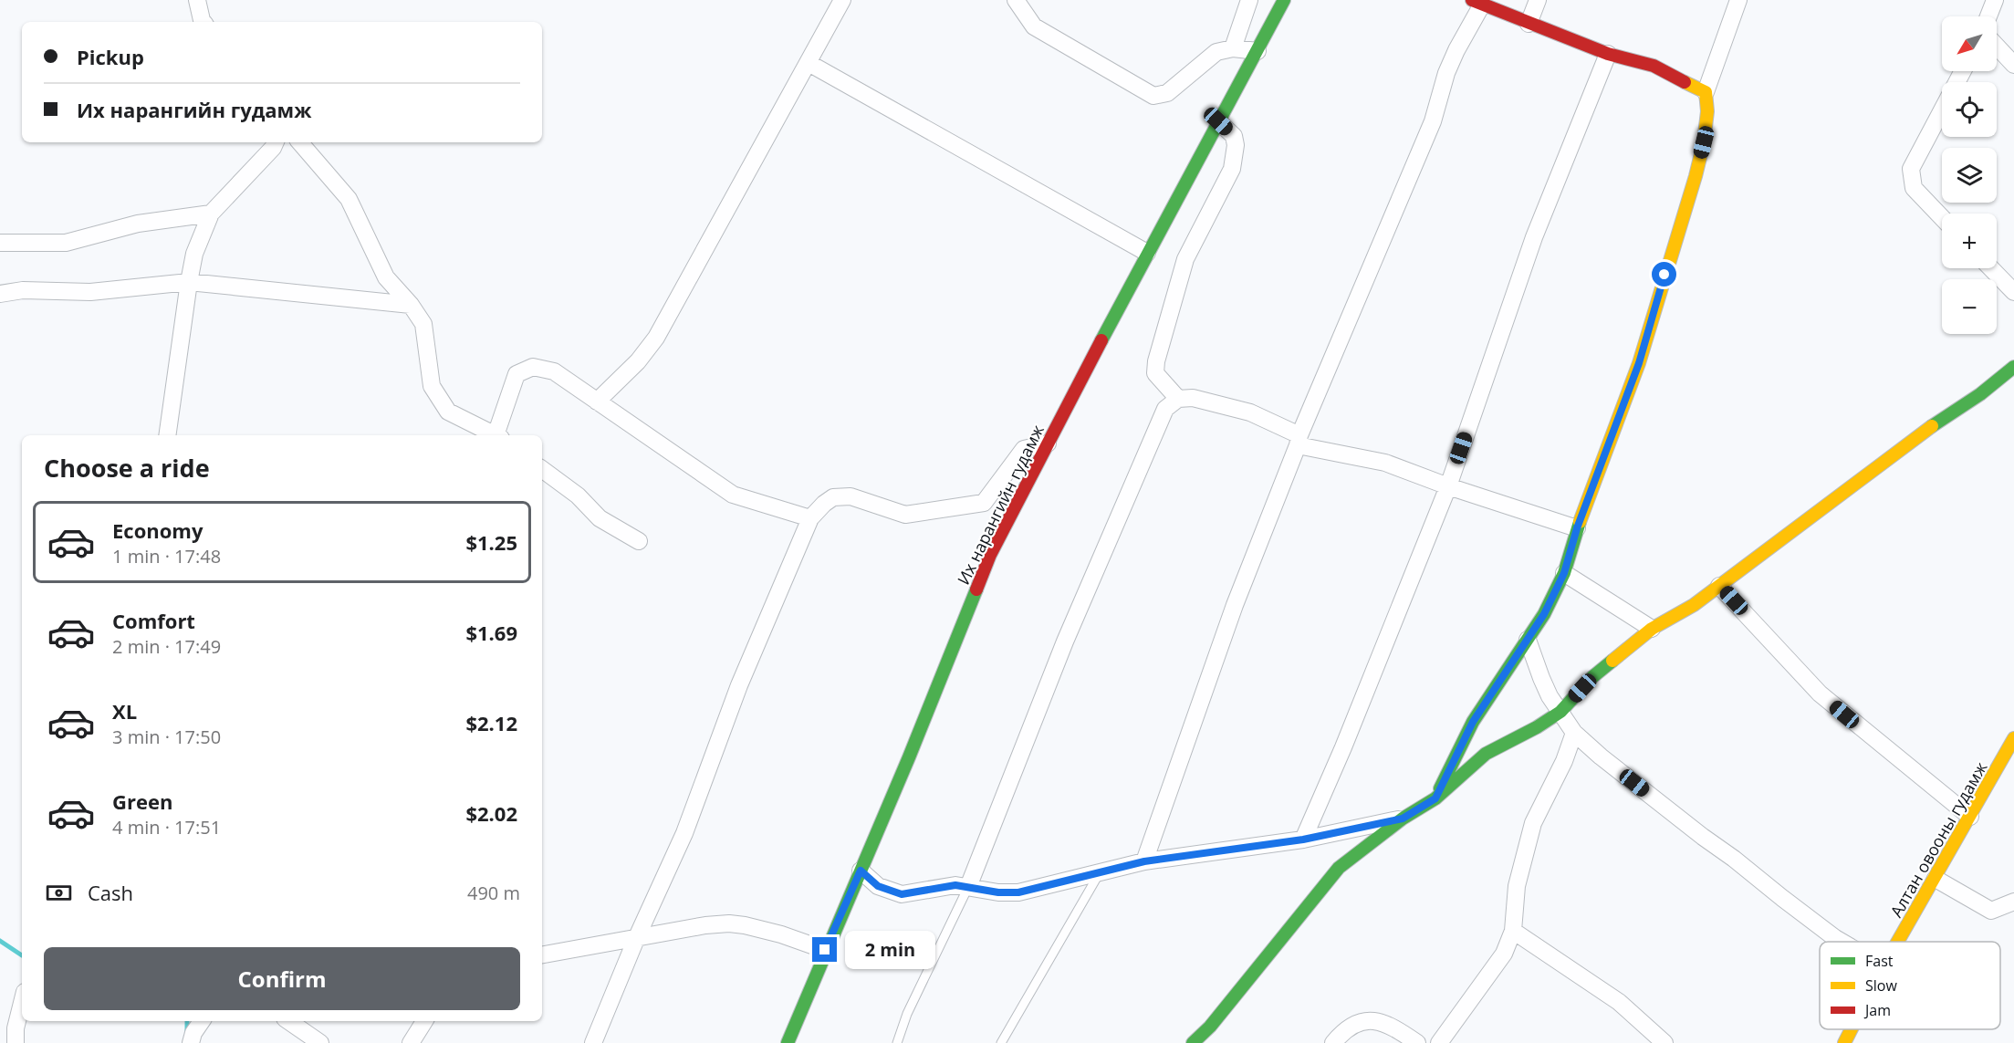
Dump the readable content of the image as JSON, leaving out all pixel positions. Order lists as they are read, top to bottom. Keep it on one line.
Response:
{"streets":{"street":["Их нарангийн гудамж","Алтан овооны гудамж"]},"legend":["Fast","Slow","Jam"],"north":"bottom left","page":{"map_buttons":["+","−"],"banner":["Pickup","Их нарангийн гудамж"],"heading":"Choose a ride","list":[{"name":"Economy","note":"1 min · 17:48","value":"$1.25"},{"name":"Comfort","note":"2 min · 17:49","value":"$1.69"},{"name":"XL","note":"3 min · 17:50","value":"$2.12"},{"name":"Green","note":"4 min · 17:51","value":"$2.02"}],"pay":["Cash","490 m"],"bubble":"2 min","buttons":"Confirm"}}
